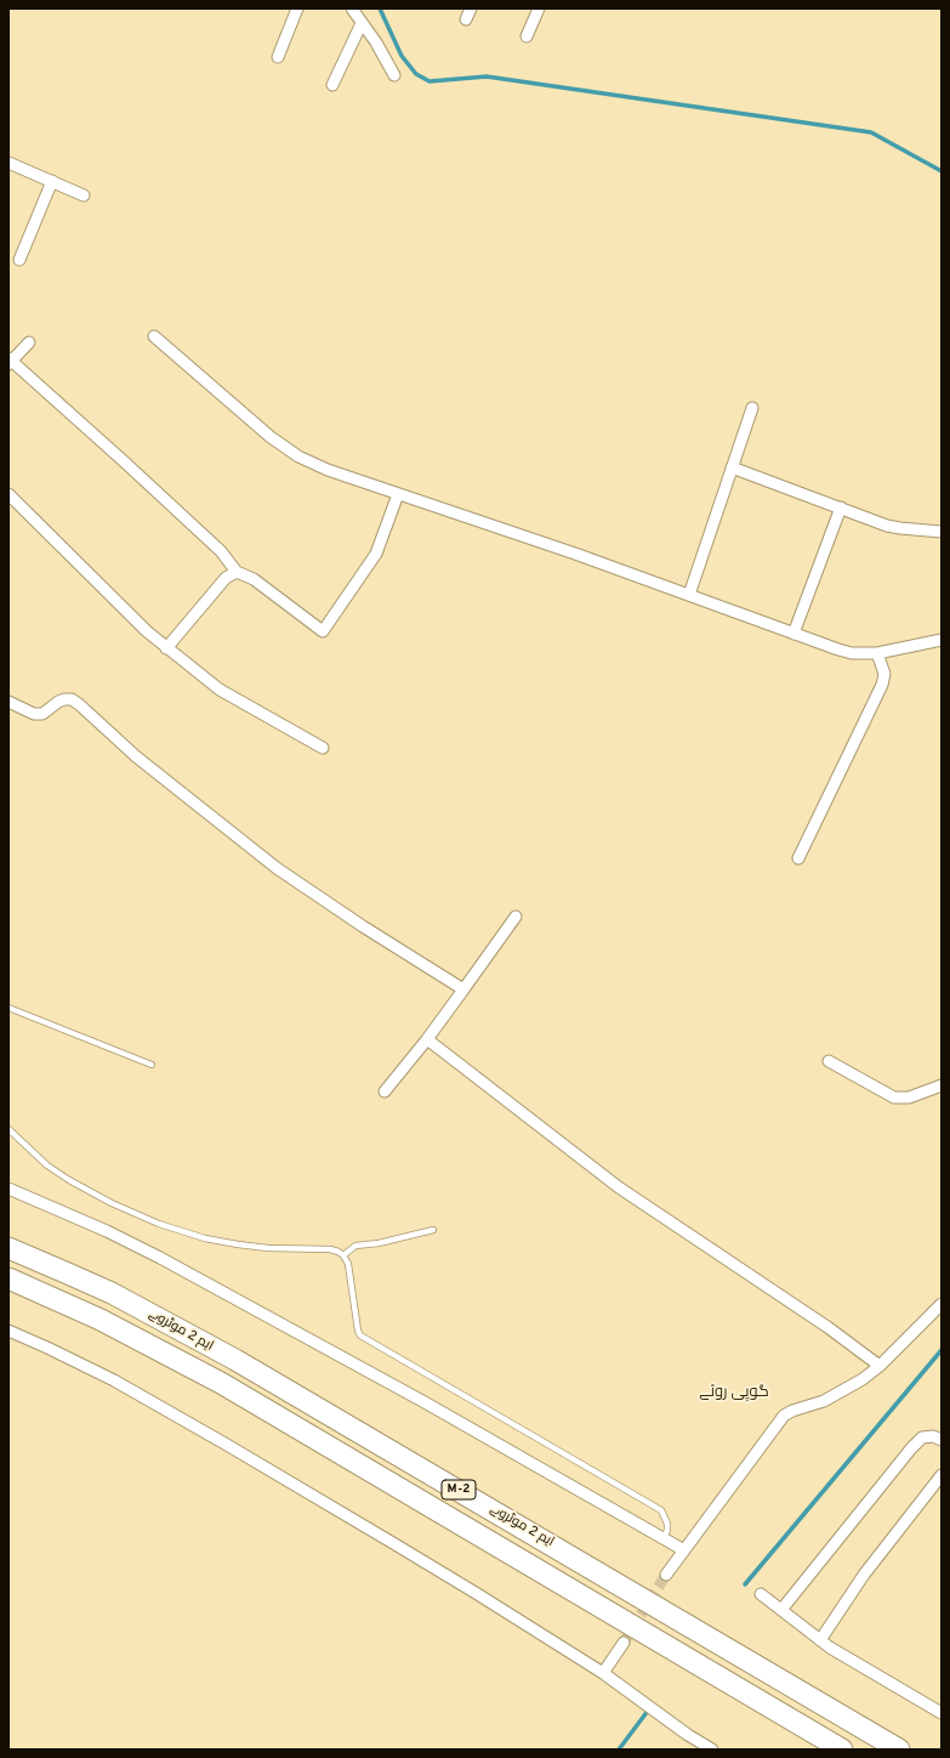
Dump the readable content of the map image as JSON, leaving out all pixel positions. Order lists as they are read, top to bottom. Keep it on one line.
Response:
{"streets":{"highway":["ایم 2 موٹروے","M-2"]},"districts":["گوپی روئے"]}
